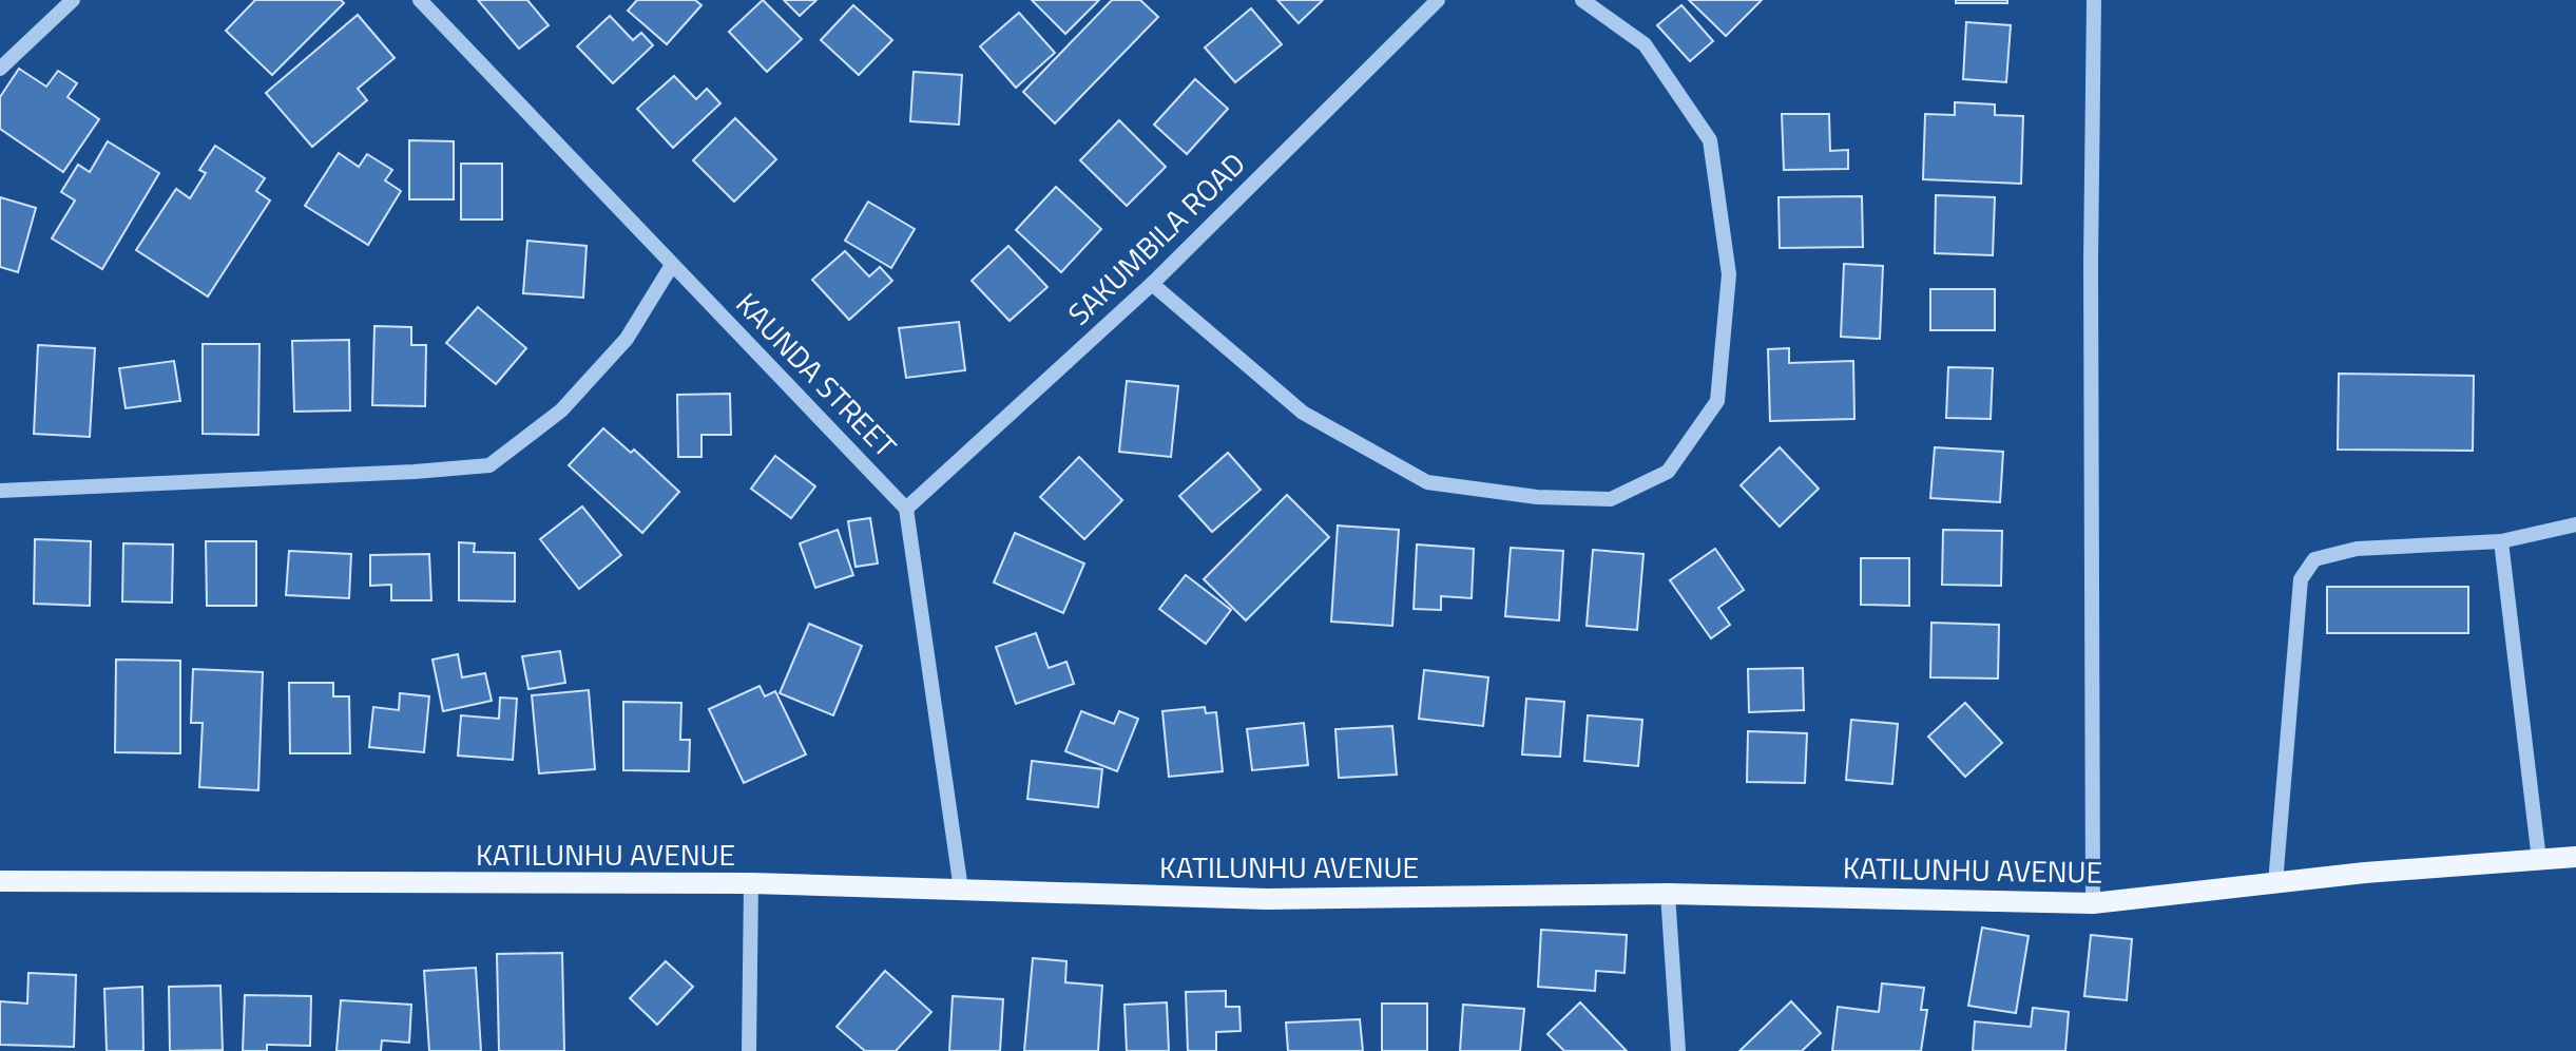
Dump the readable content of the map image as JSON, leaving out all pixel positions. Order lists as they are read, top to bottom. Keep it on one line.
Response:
{"streets":{"main road":["KATILUNHU AVENUE"],"street":["SAKUMBILA ROAD","KAUNDA STREET"]},"crossings":[["SAKUMBILA ROAD","KAUNDA STREET"]]}
